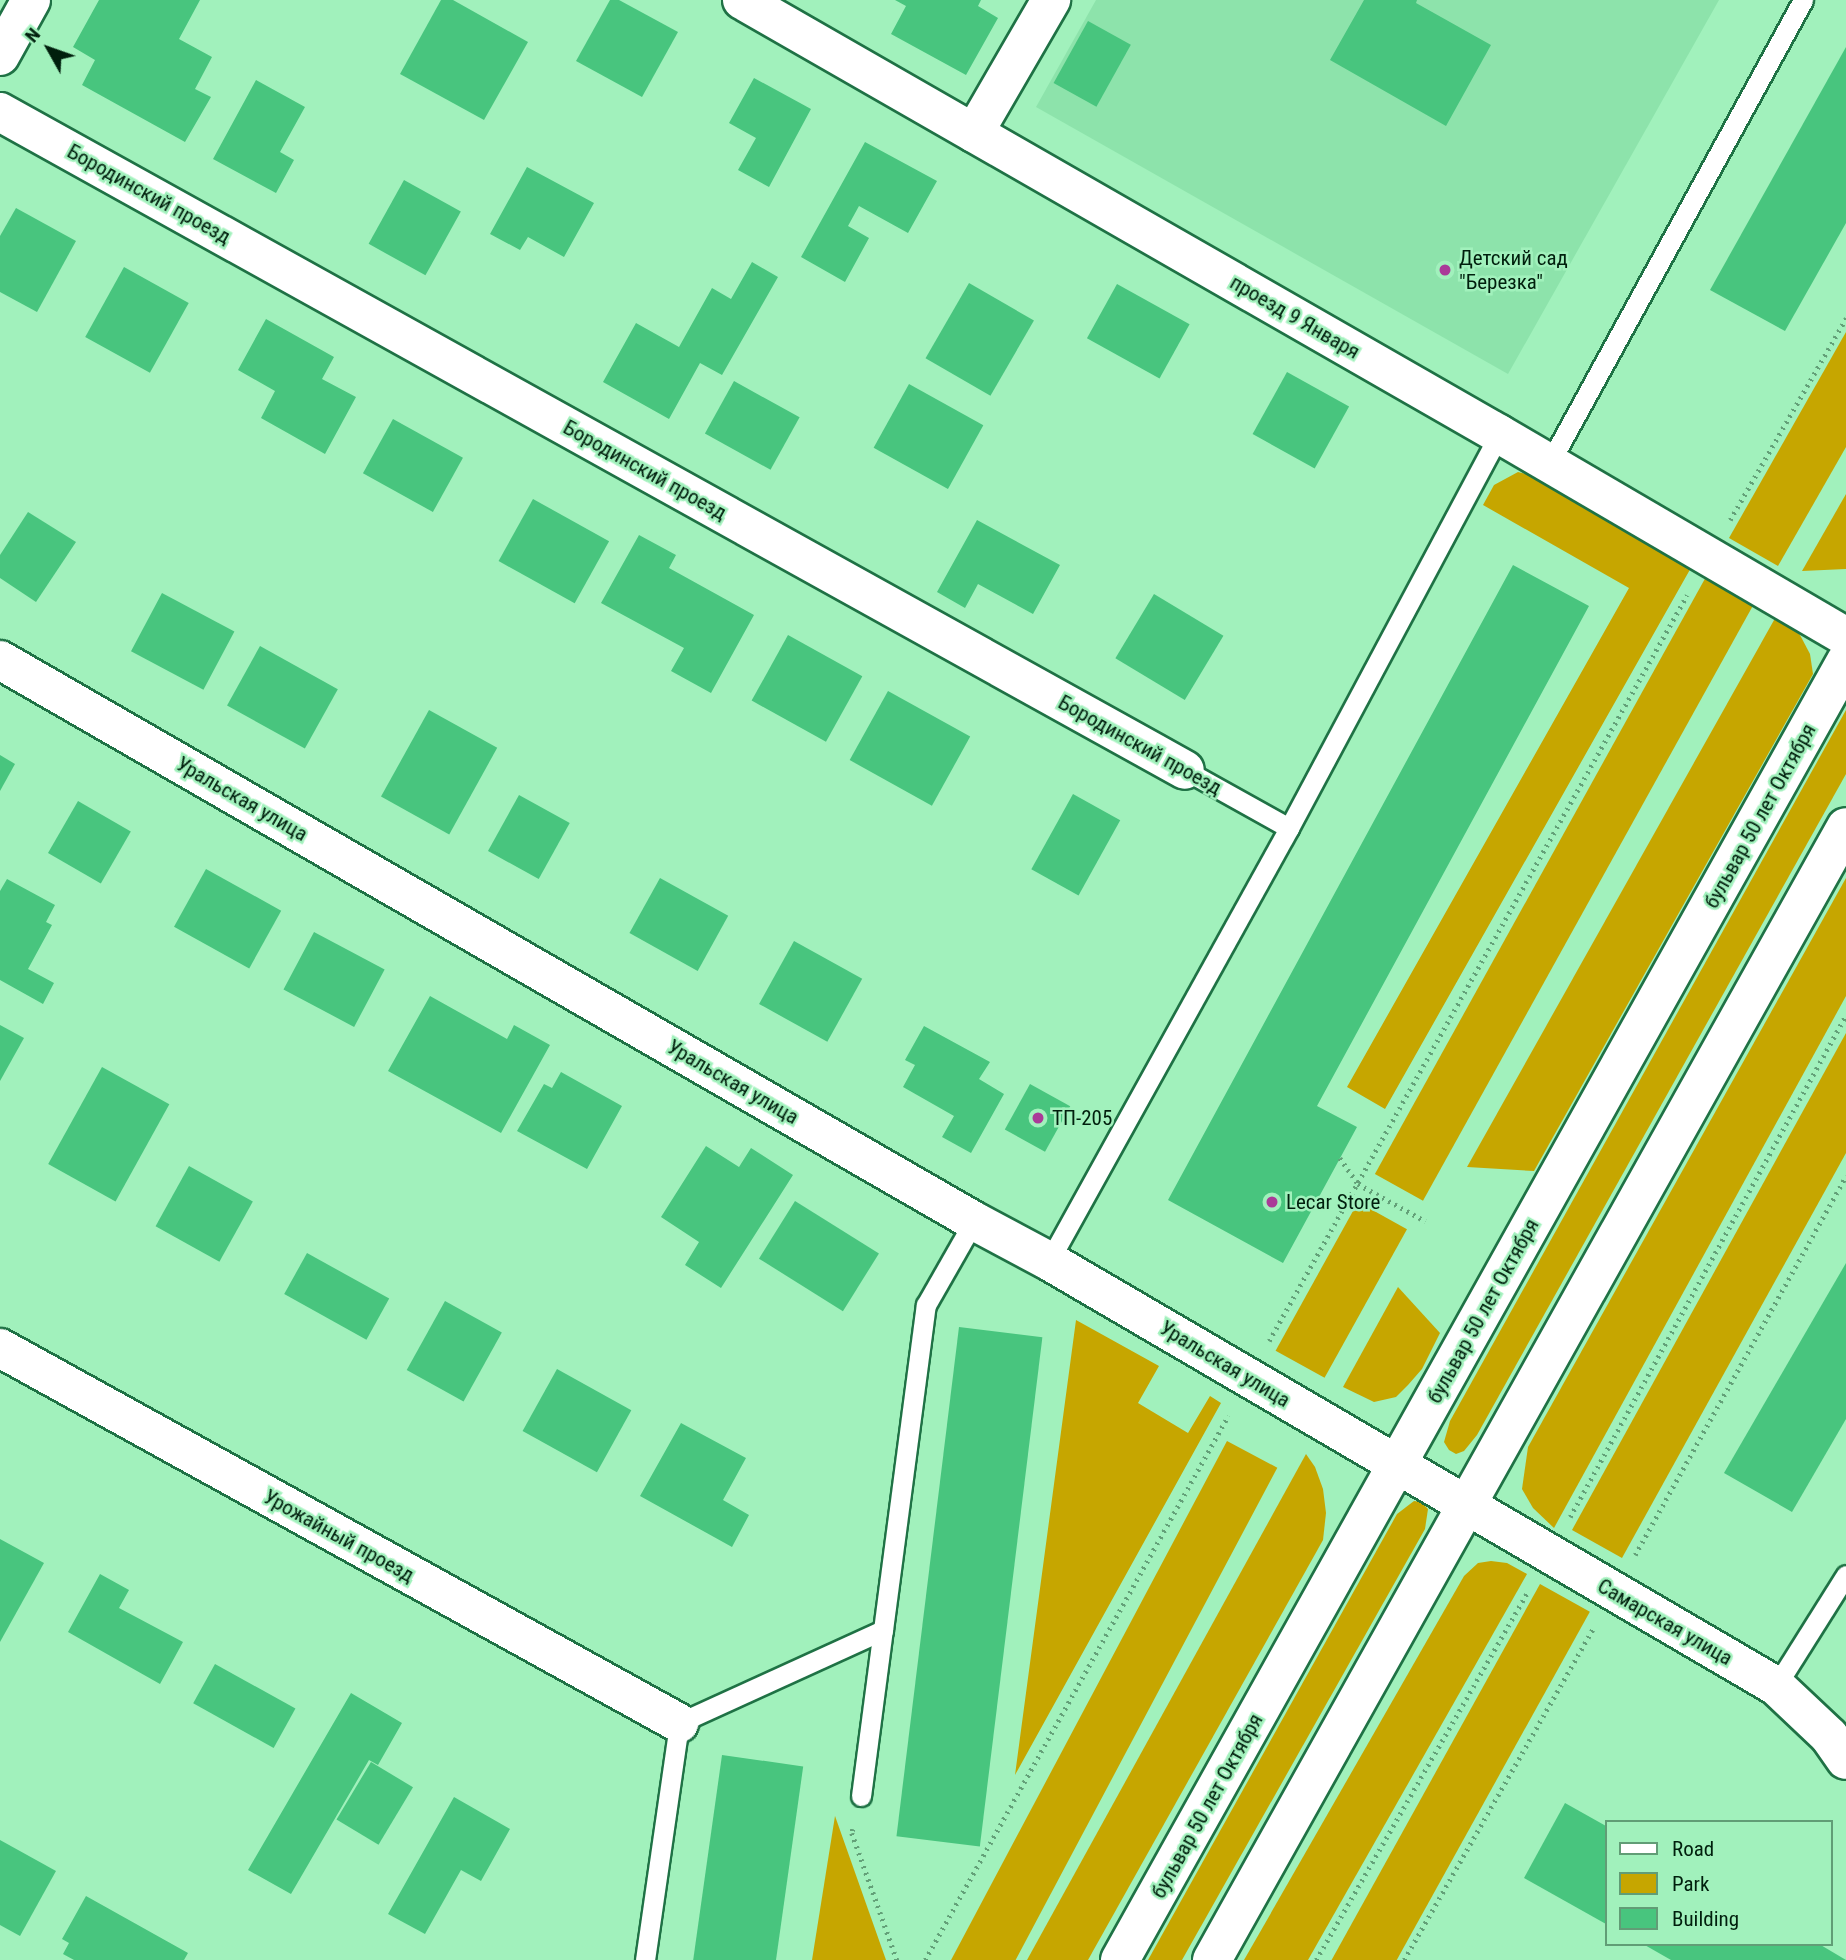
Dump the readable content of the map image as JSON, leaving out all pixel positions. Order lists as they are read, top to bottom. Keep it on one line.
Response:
{"streets":{"street":["Бородинский проезд","проезд 9 Января","Уральская улица","бульвар 50 лет Октября","Урожайный проезд","Самарская улица"]},"crossings":[["Уральская улица","бульвар 50 лет Октября"],["Уральская улица","Самарская улица"]],"places":["Детский сад \"Березка\"","ТП-205","Lecar Store"],"legend":["Road","Park","Building"],"north":"top left"}
